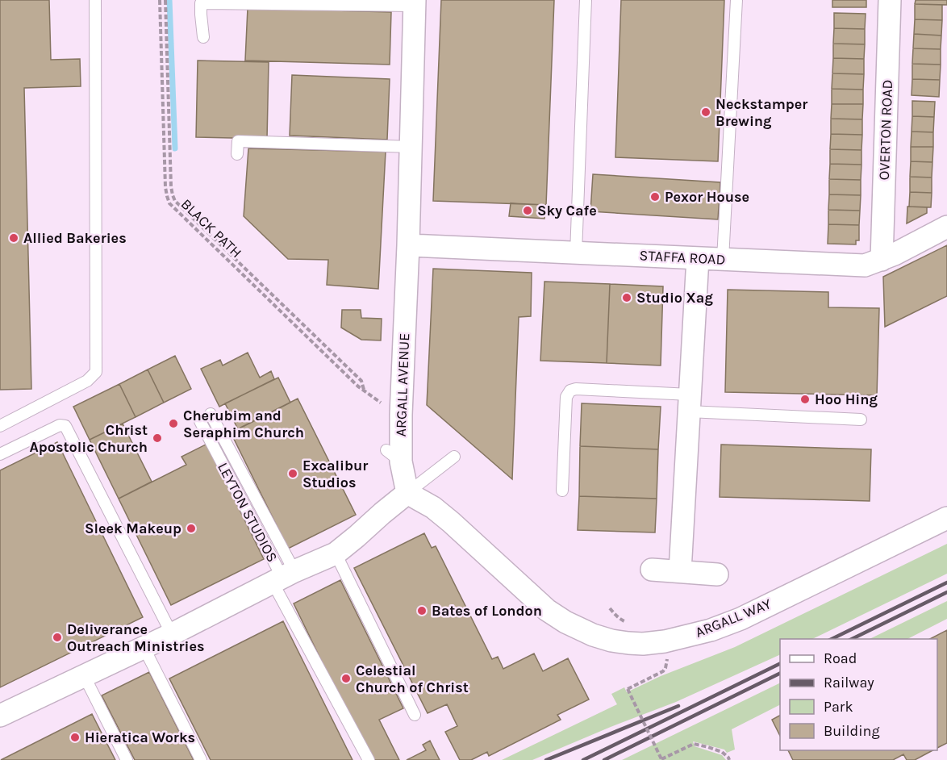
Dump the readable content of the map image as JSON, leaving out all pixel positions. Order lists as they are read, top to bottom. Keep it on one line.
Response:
{"streets":{"street":["OVERTON ROAD","STAFFA ROAD","ARGALL AVENUE","ARGALL WAY"],"lane":["LEYTON STUDIOS"],"path":["BLACK PATH"]},"crossings":[["OVERTON ROAD","STAFFA ROAD"],["STAFFA ROAD","ARGALL AVENUE"],["ARGALL AVENUE","ARGALL WAY"]],"places":["Neckstamper Brewing","Pexor House","Sky Cafe","Allied Bakeries","Studio Xag","Hoo Hing","Cherubim and Seraphim Church","Christ Apostolic Church","Excalibur Studios","Sleek Makeup","Bates of London","Deliverance Outreach Ministries","Celestial Church of Christ","Hieratica Works"],"legend":["Road","Railway","Park","Building"]}
